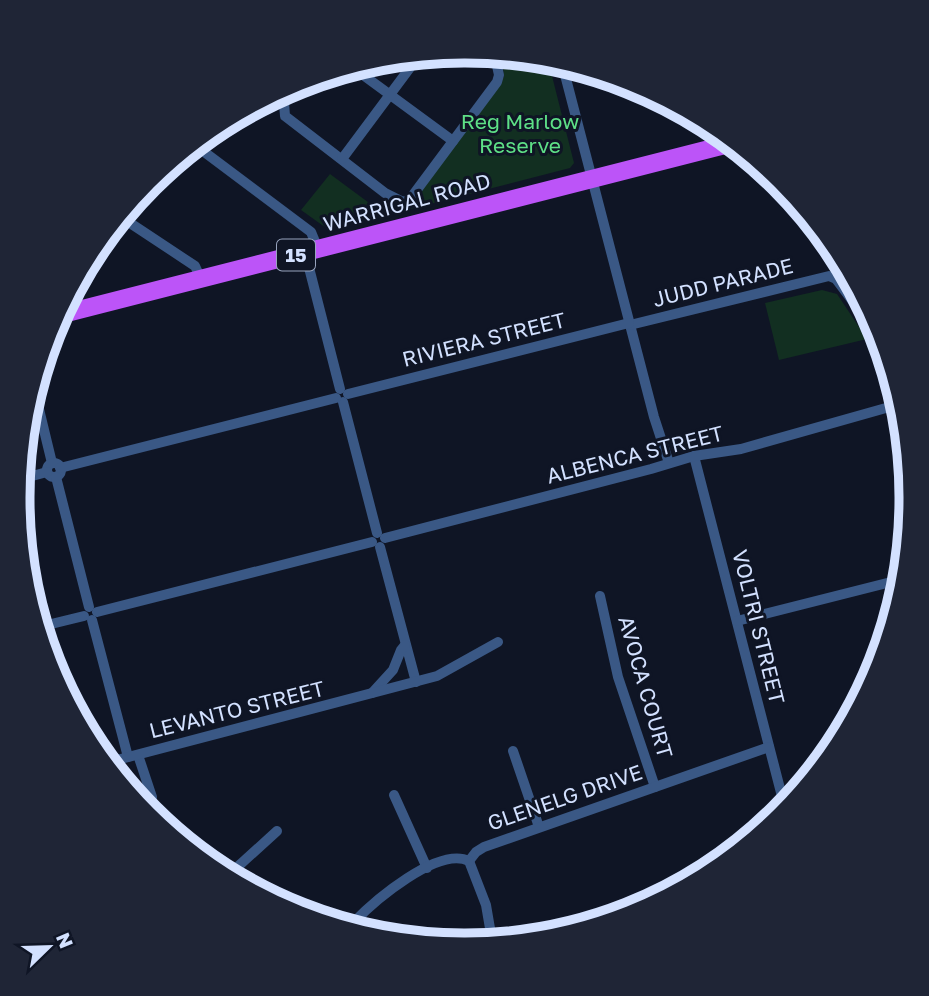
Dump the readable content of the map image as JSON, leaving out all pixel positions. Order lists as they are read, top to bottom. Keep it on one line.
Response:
{"streets":{"highway":["WARRIGAL ROAD","15"],"street":["JUDD PARADE","RIVIERA STREET","ALBENCA STREET","VOLTRI STREET","AVOCA COURT","LEVANTO STREET","GLENELG DRIVE"]},"crossings":[["JUDD PARADE","RIVIERA STREET"],["ALBENCA STREET","VOLTRI STREET"],["VOLTRI STREET","GLENELG DRIVE"],["AVOCA COURT","GLENELG DRIVE"]],"parks":["Reg Marlow Reserve"],"north":"top right"}
